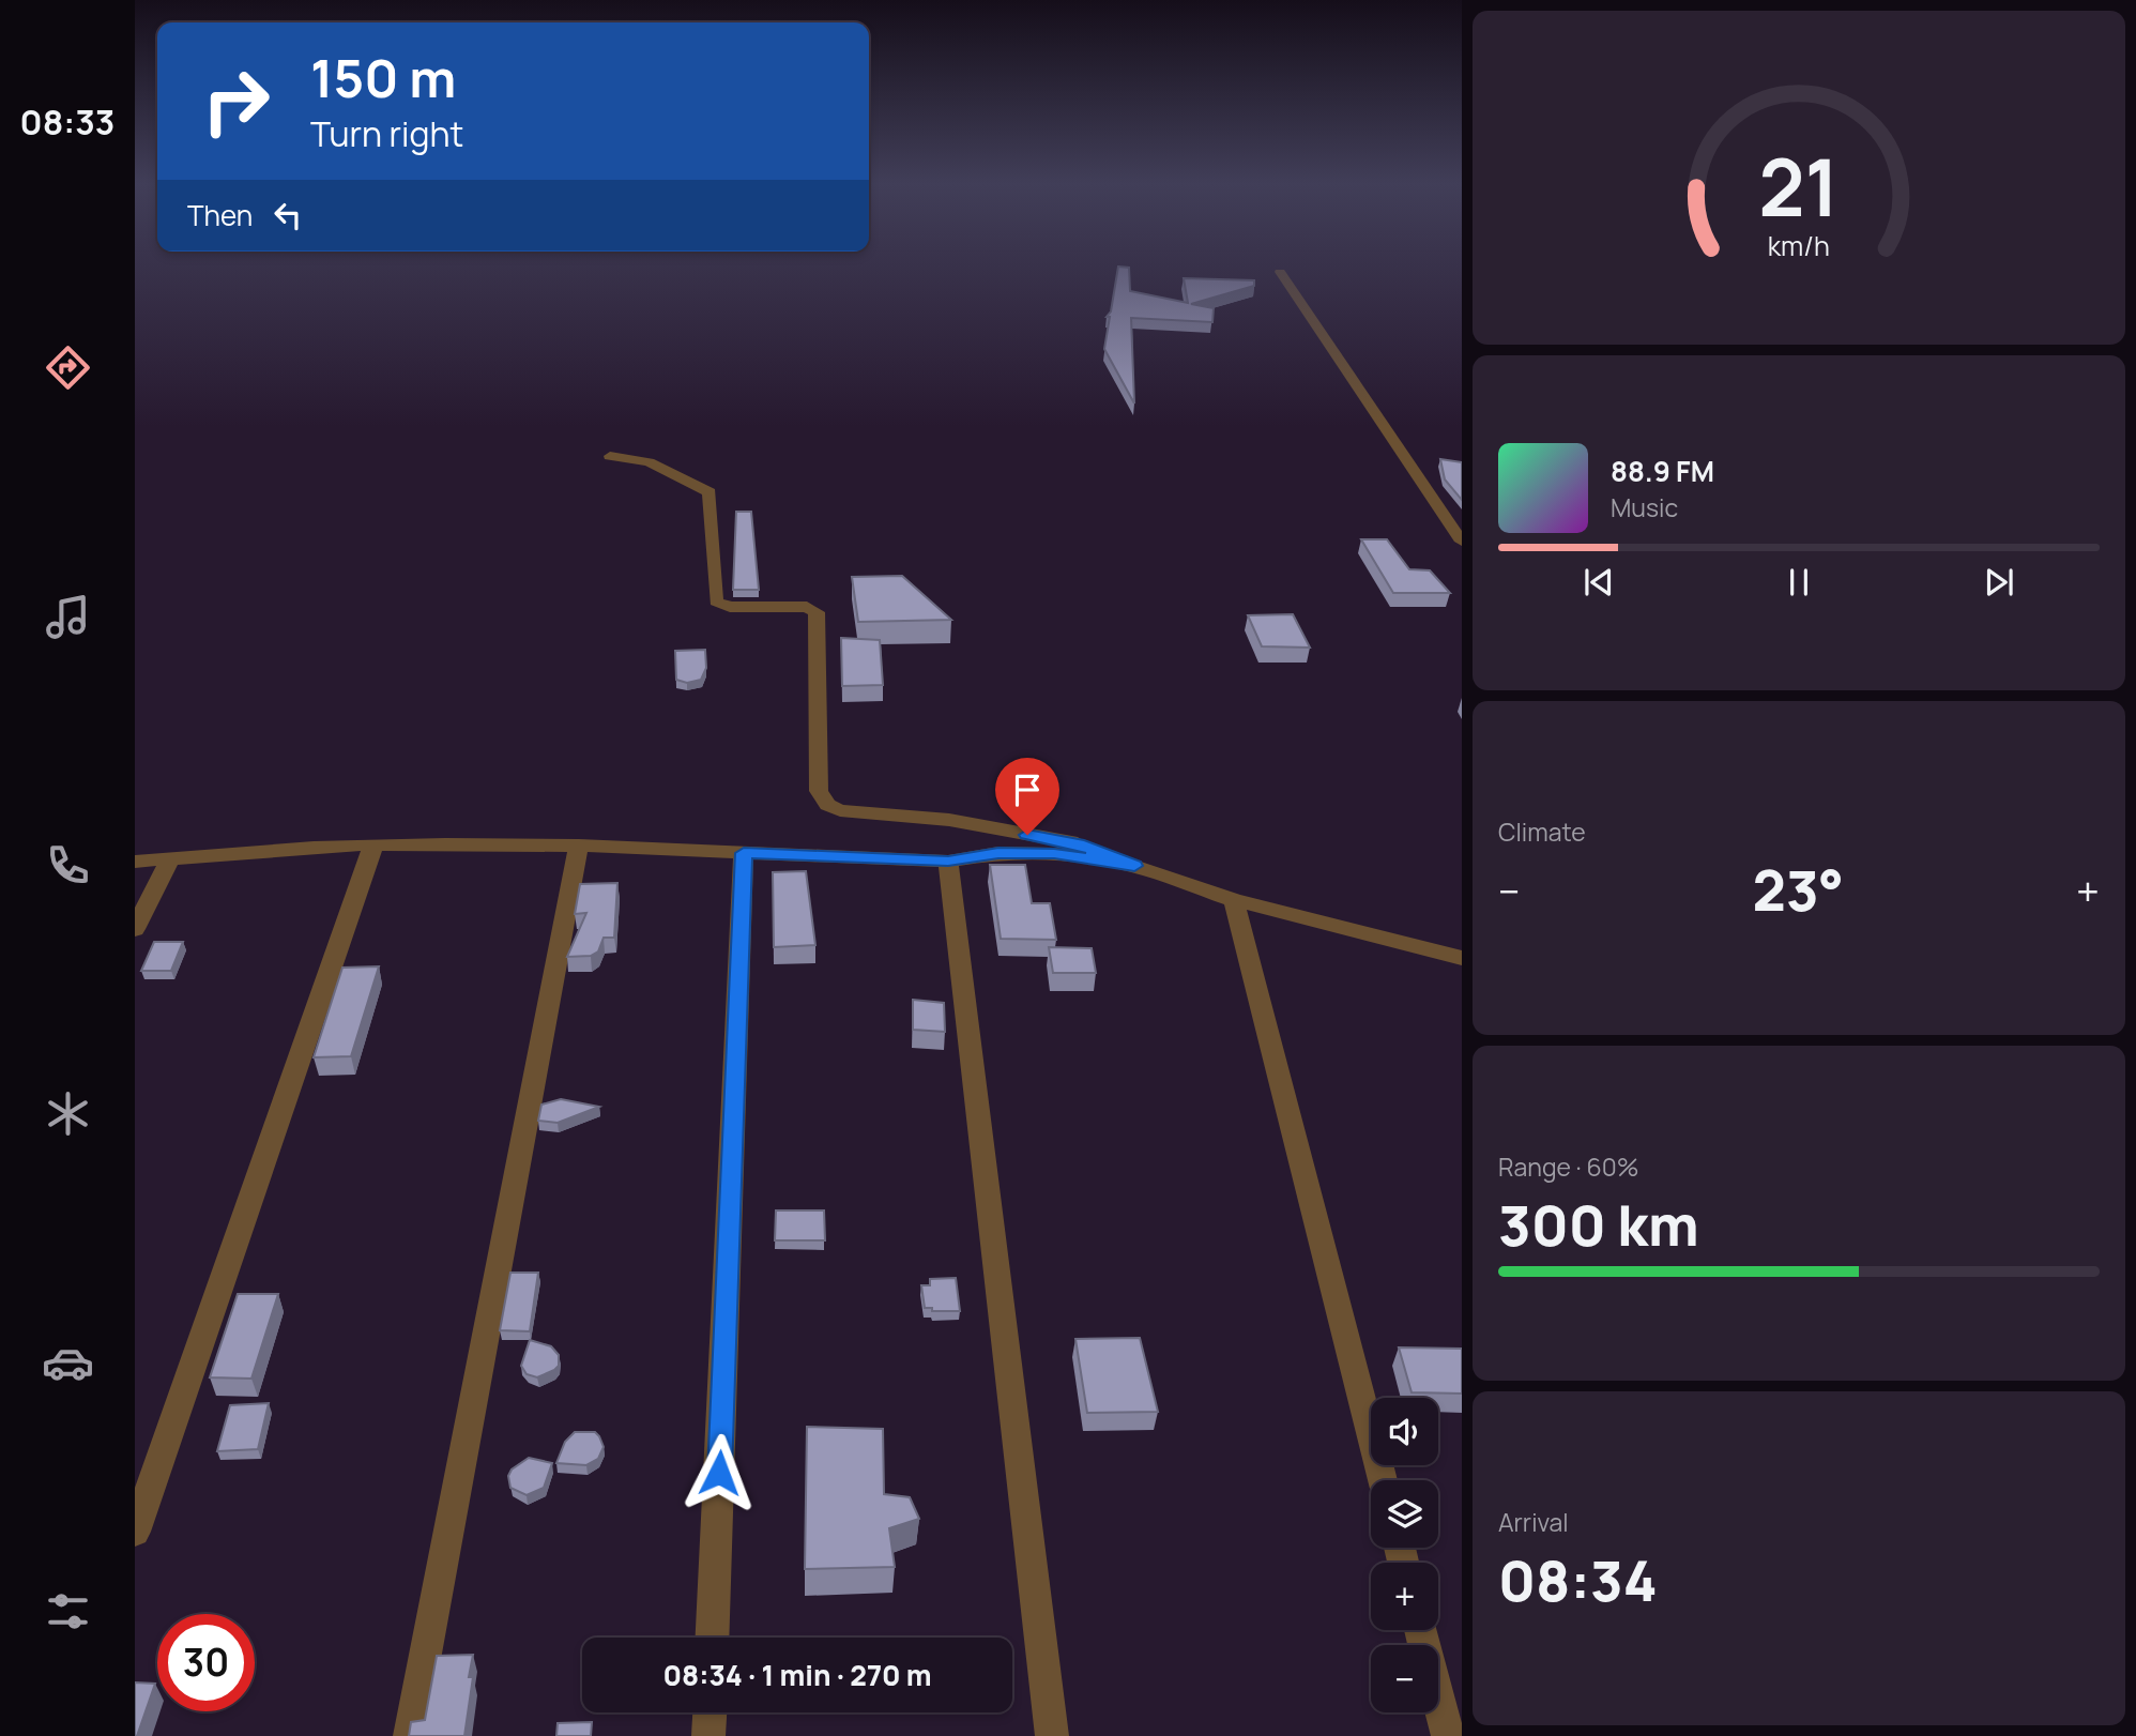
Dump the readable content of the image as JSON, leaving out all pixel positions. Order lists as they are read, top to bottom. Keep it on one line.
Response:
{"page":{"tabs":"08:33","turn":["150 m","Turn right"],"then":"Then","song":["88.9 FM","Music"],"tile":["Climate",["Range · 60%","300 km"],["Arrival","08:34"]],"heat":["−","23°","+"],"map_buttons":["+","−"],"limit":"30","trip":"08:34 · 1 min · 270 m","gauge":["21","km/h"]}}
